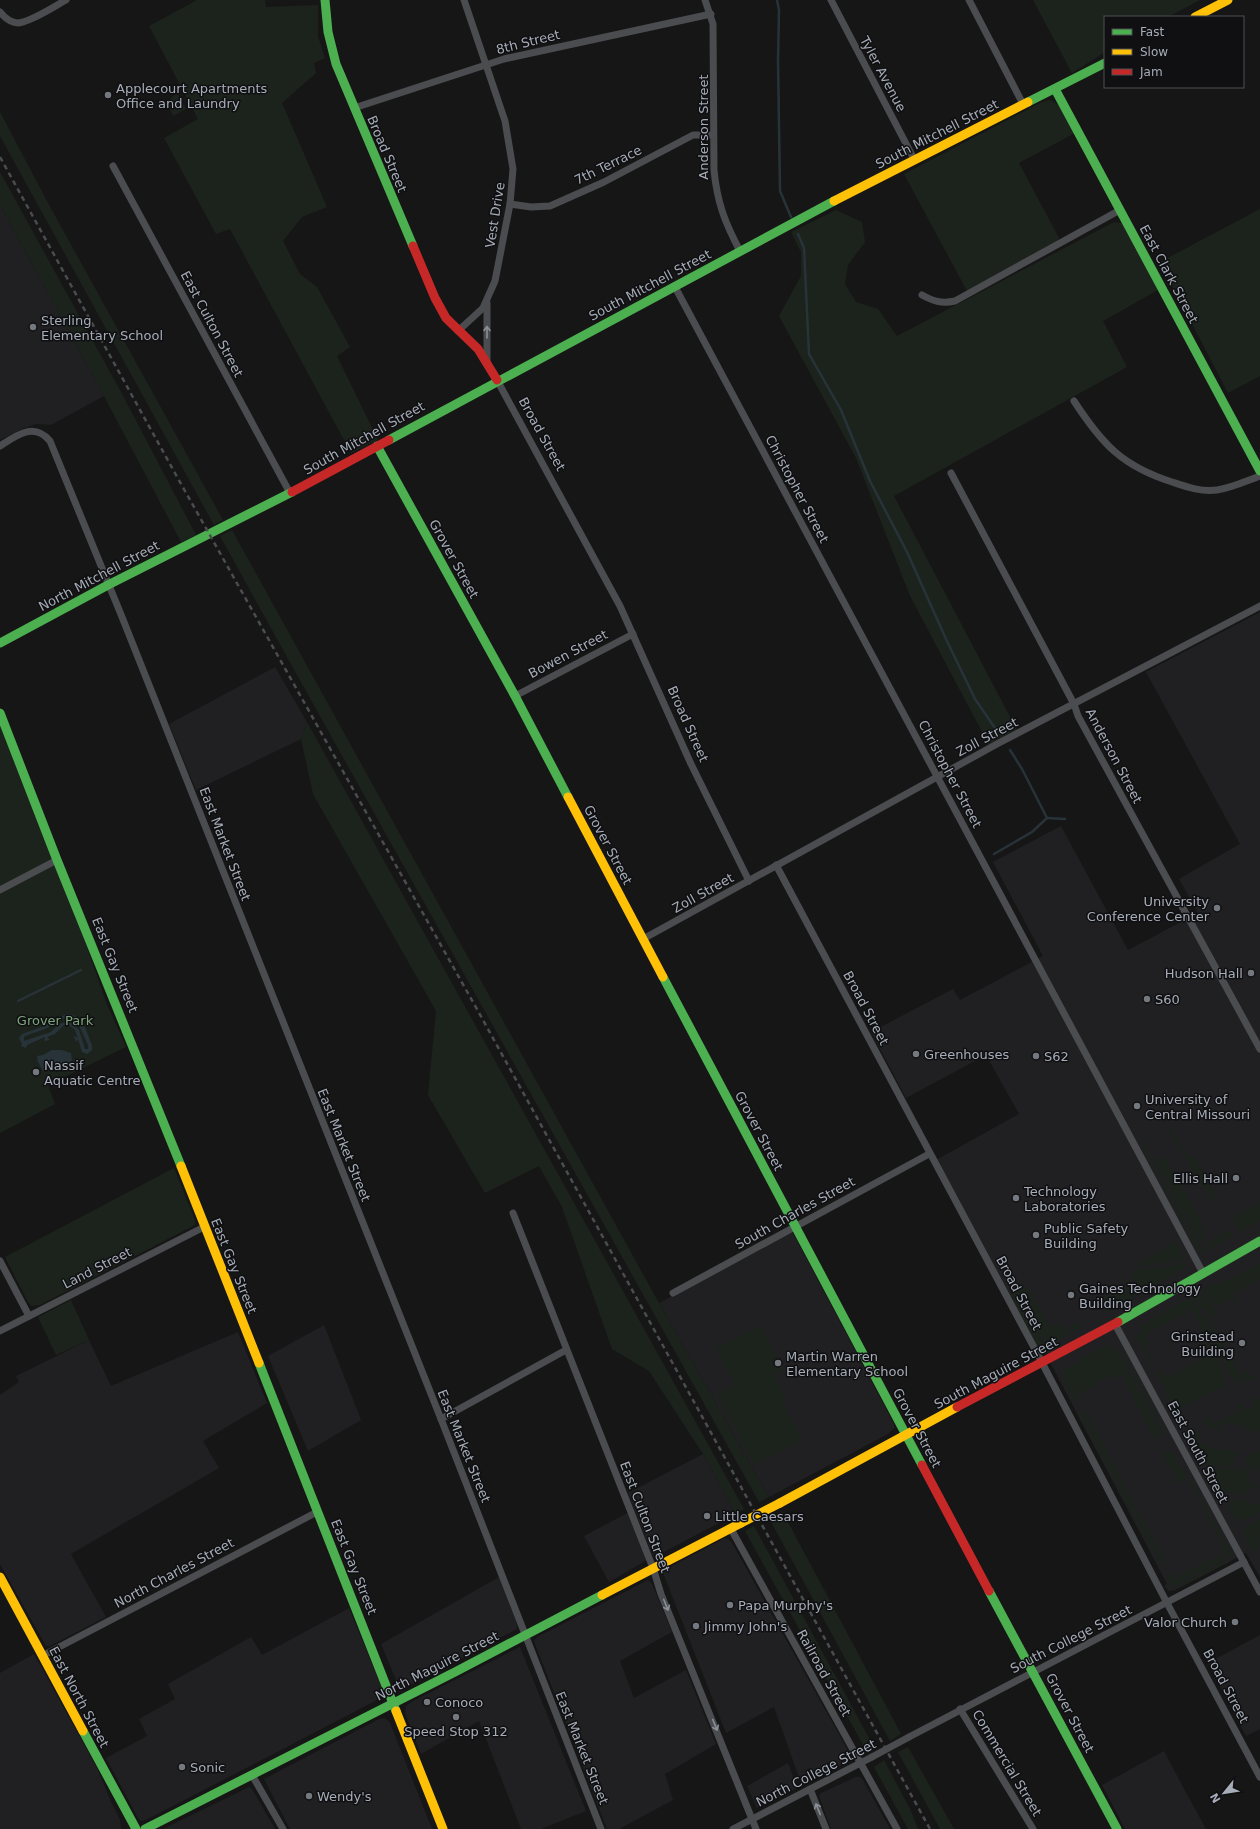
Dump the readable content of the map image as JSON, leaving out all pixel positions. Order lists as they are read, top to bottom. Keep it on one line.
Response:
{"streets":{"street":["8th Street","Tyler Avenue","Anderson Street","South Mitchell Street","Broad Street","7th Terrace","Vest Drive","East Clark Street","East Culton Street","Christopher Street","Grover Street","North Mitchell Street","Bowen Street","Zoll Street","East Market Street","East Gay Street","South Charles Street","Land Street","South Maguire Street","East South Street","North Charles Street","South College Street","North Maguire Street","Railroad Street","East North Street","Commercial Street","North College Street"]},"crossings":[["8th Street","Anderson Street"],["8th Street","Broad Street"],["8th Street","Vest Drive"],["Tyler Avenue","South Mitchell Street"],["Anderson Street","South Mitchell Street"],["Anderson Street","7th Terrace"],["Anderson Street","Zoll Street"],["South Mitchell Street","Broad Street"],["South Mitchell Street","East Clark Street"],["South Mitchell Street","East Culton Street"],["South Mitchell Street","Christopher Street"],["South Mitchell Street","Grover Street"],["South Mitchell Street","North Mitchell Street"],["Broad Street","Vest Drive"],["Broad Street","Bowen Street"],["Broad Street","Zoll Street"],["Broad Street","South Charles Street"],["Broad Street","South Maguire Street"],["Broad Street","South College Street"],["7th Terrace","Vest Drive"],["East Culton Street","North Maguire Street"],["East Culton Street","North College Street"],["Christopher Street","Zoll Street"],["Christopher Street","South Maguire Street"],["Grover Street","Bowen Street"],["Grover Street","Zoll Street"],["Grover Street","South Charles Street"],["Grover Street","South Maguire Street"],["Grover Street","South College Street"],["North Mitchell Street","East Market Street"],["East Market Street","North Maguire Street"],["East Gay Street","Land Street"],["East Gay Street","North Charles Street"],["East Gay Street","North Maguire Street"],["South Maguire Street","East South Street"],["South Maguire Street","North Maguire Street"],["East South Street","South College Street"],["North Charles Street","East North Street"],["South College Street","Commercial Street"],["South College Street","North College Street"],["North Maguire Street","Railroad Street"],["Railroad Street","North College Street"]],"parks":["Grover Park"],"places":["Applecourt Apartments Office and Laundry","Sterling Elementary School","University Conference Center","Hudson Hall","S60","Greenhouses","S62","Nassif Aquatic Centre","University of Central Missouri","Ellis Hall","Technology Laboratories","Public Safety Building","Gaines Technology Building","Grinstead Building","Martin Warren Elementary School","Little Caesars","Papa Murphy's","Valor Church","Jimmy John's","Conoco","Speed Stop 312","Sonic","Wendy's"],"legend":["Fast","Slow","Jam"],"north":"bottom left"}
